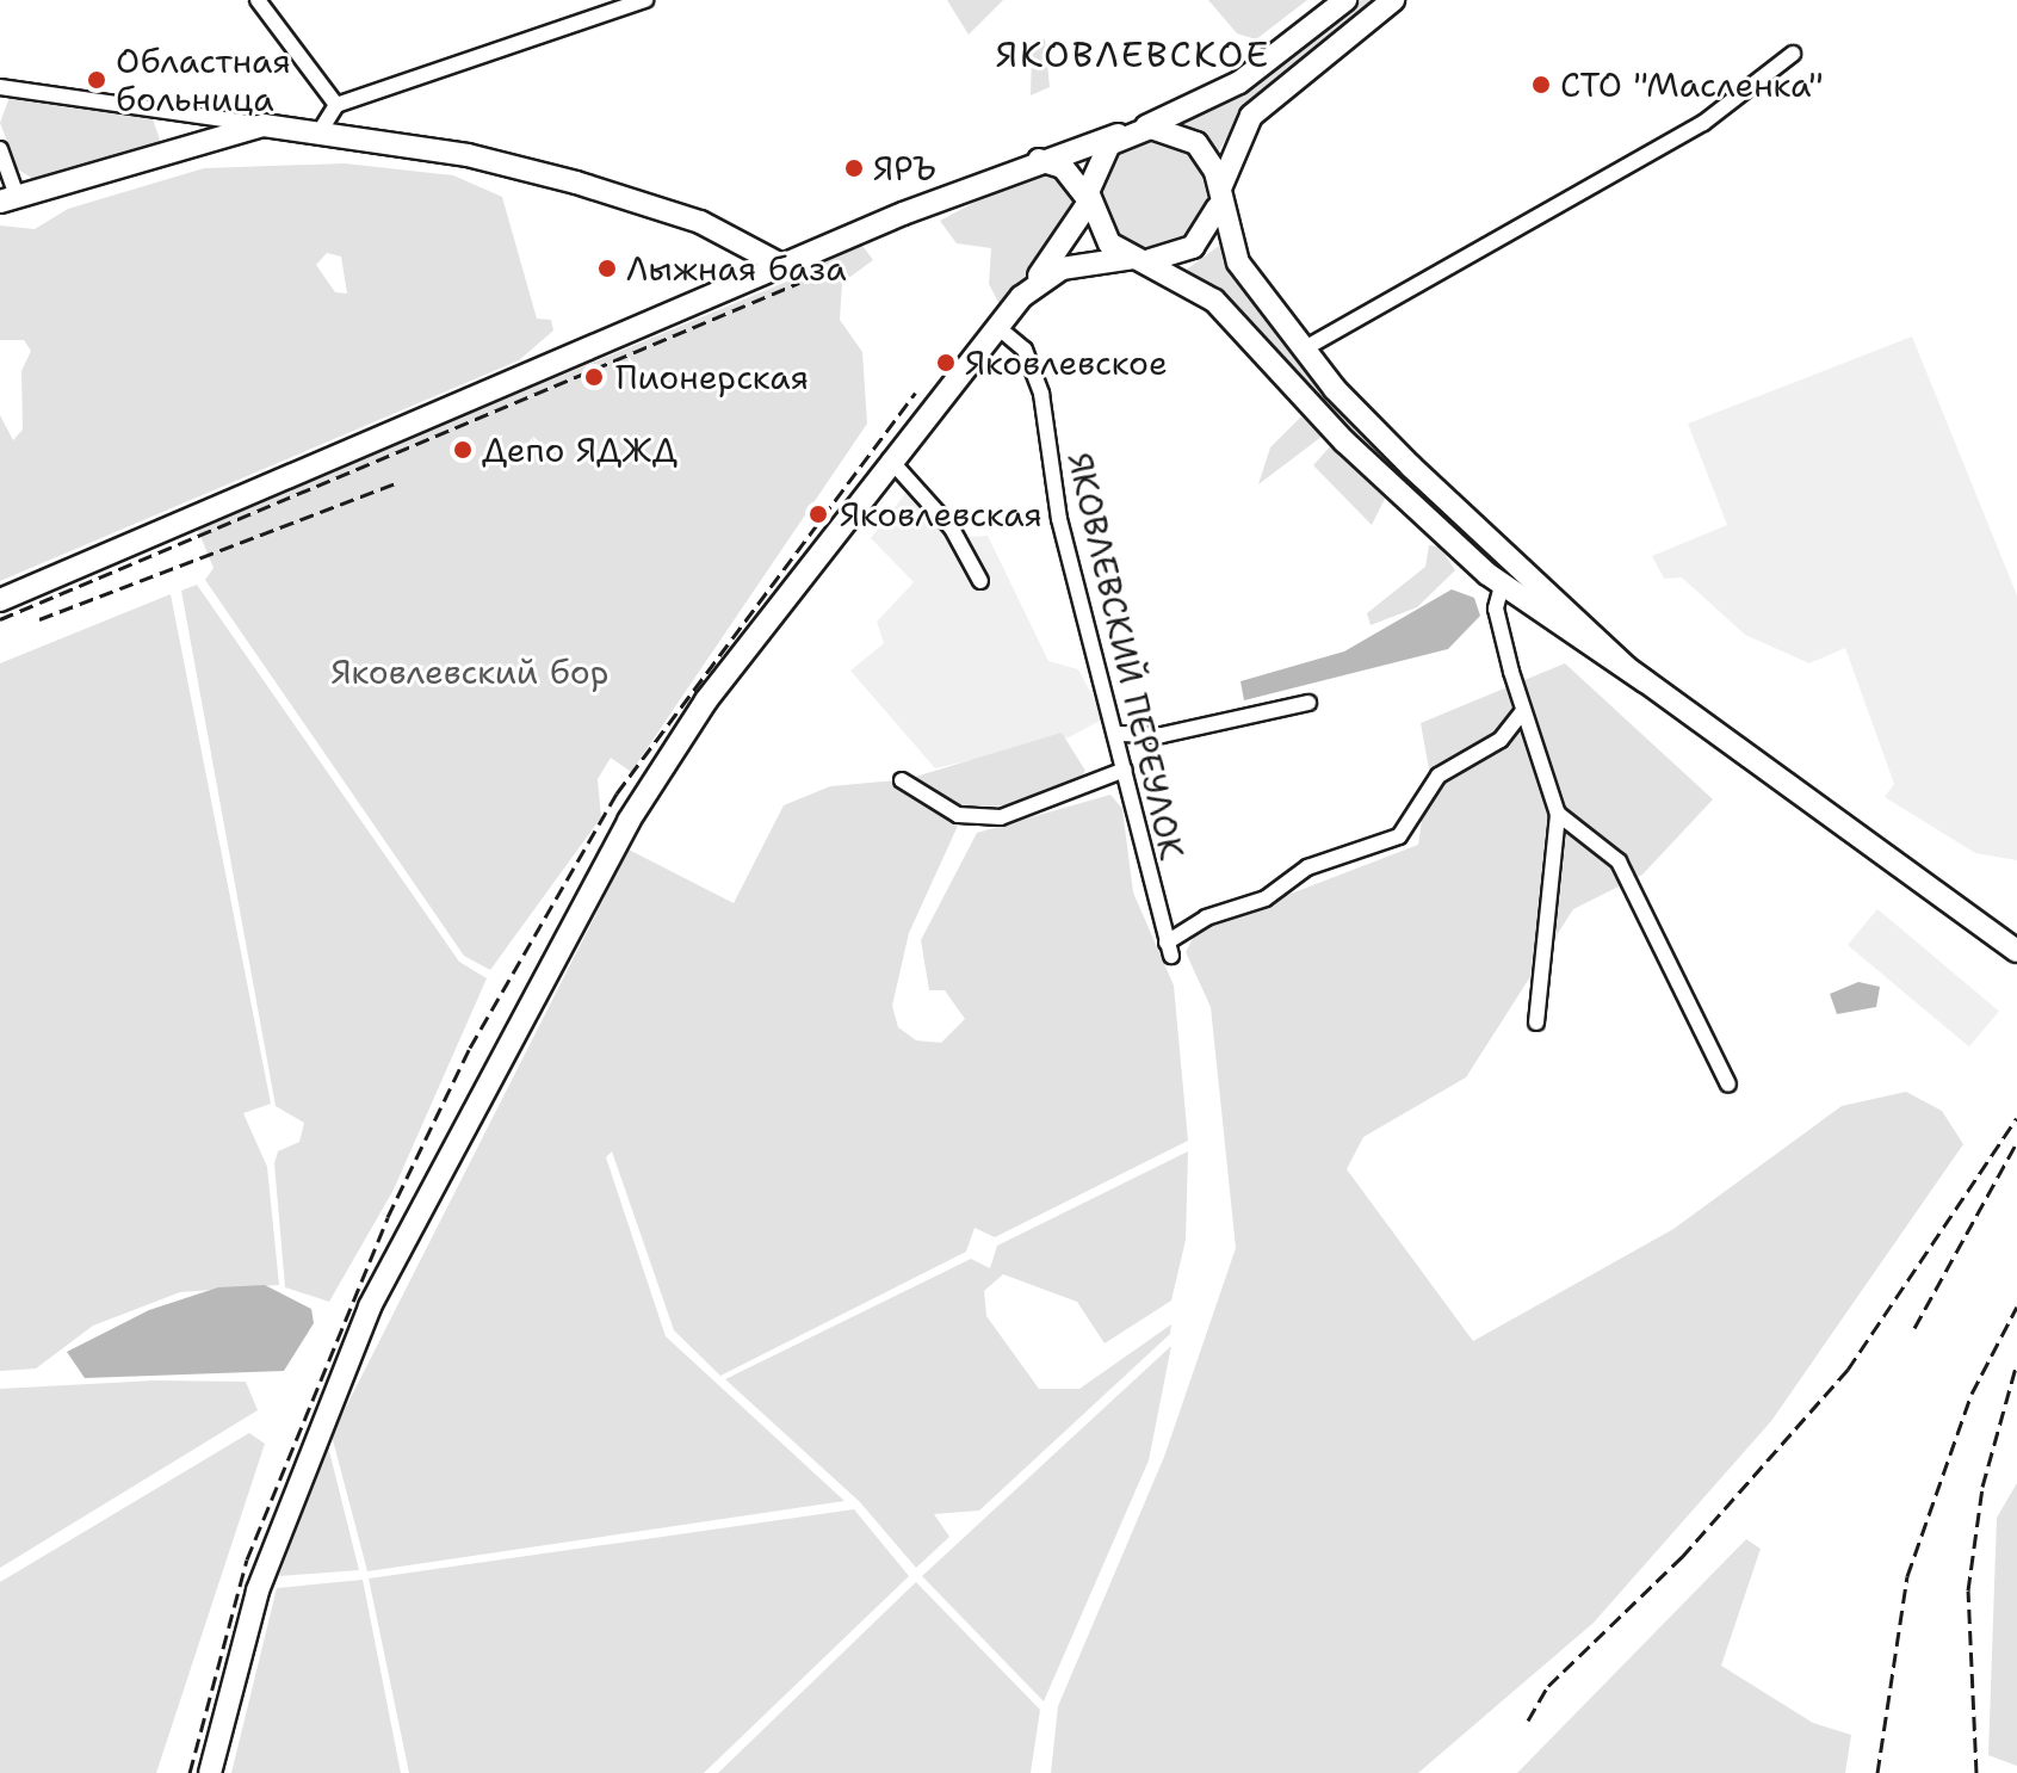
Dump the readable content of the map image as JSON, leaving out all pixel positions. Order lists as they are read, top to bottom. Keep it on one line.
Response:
{"streets":{"street":["ЯКОВЛЕВСКИЙ ПЕРЕУЛОК"]},"districts":["ЯКОВЛЕВСКОЕ"],"parks":["Яковлевский бор"],"places":["Областная больница","СТО \"Масленка\"","ЯРЪ","Лыжная база","Яковлевское","Пионерская","Депо ЯДЖД","Яковлевская"]}
